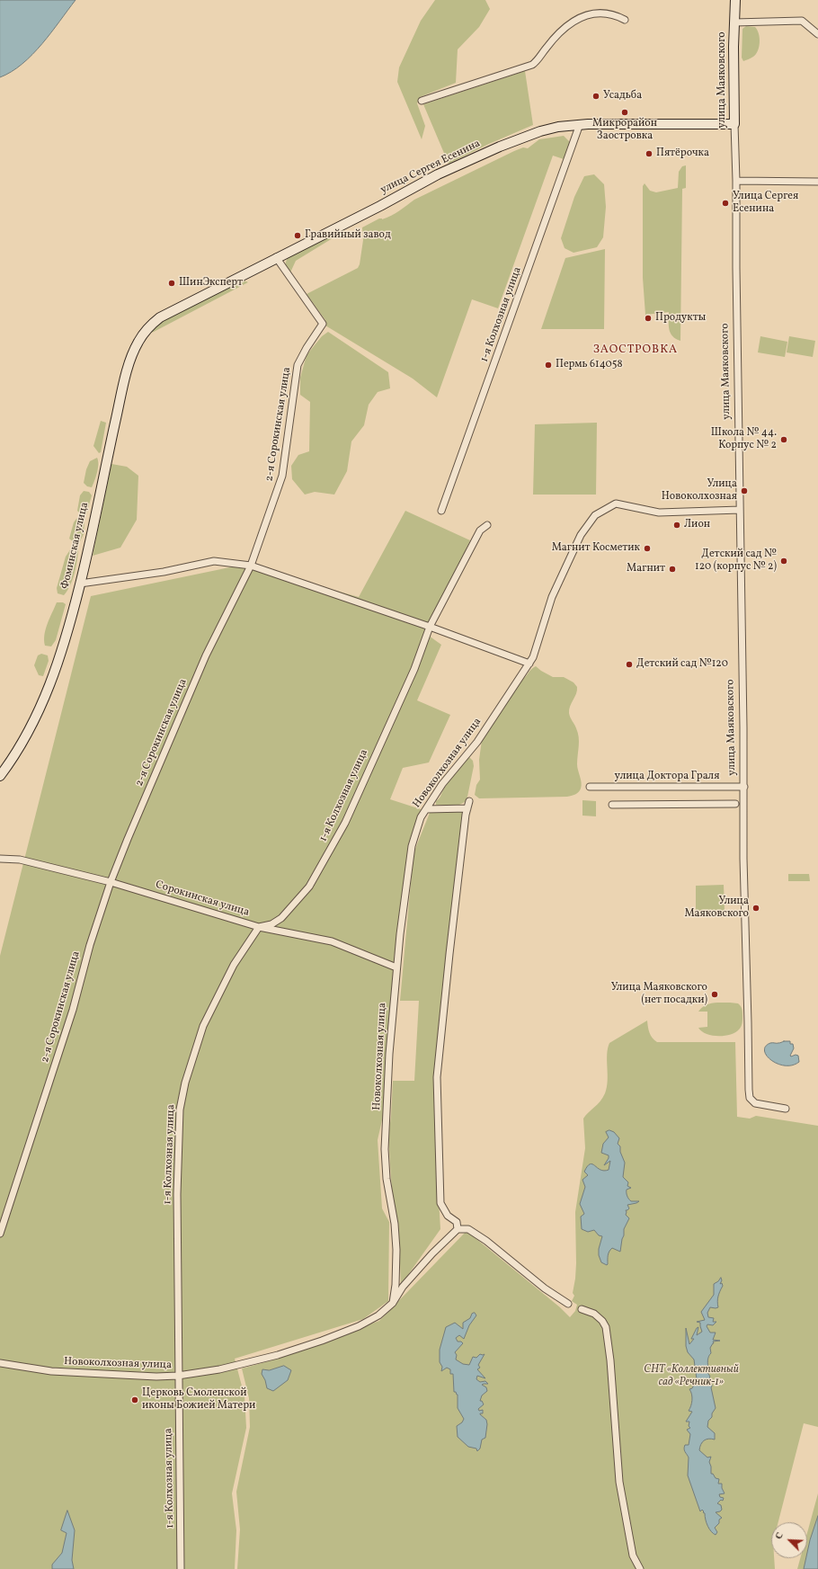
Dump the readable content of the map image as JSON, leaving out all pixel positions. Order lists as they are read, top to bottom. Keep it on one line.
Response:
{"streets":{"street":["улица Маяковского","улица Сергея Есенина","1-я Колхозная улица","2-я Сорокинская улица","Фоминская улица","Новоколхозная улица","улица Доктора Граля","Сорокинская улица"]},"crossings":[["улица Маяковского","улица Сергея Есенина"],["улица Маяковского","Новоколхозная улица"],["улица Маяковского","улица Доктора Граля"],["улица Сергея Есенина","1-я Колхозная улица"],["улица Сергея Есенина","2-я Сорокинская улица"],["улица Сергея Есенина","Фоминская улица"],["1-я Колхозная улица","Новоколхозная улица"],["1-я Колхозная улица","Сорокинская улица"],["2-я Сорокинская улица","Сорокинская улица"],["Новоколхозная улица","Сорокинская улица"]],"districts":["ЗАОСТРОВКА"],"parks":["СНТ «Коллективный сад «Речник-1»"],"places":["Усадьба","Микрорайон Заостровка","Пятёрочка","Улица Сергея Есенина","Гравийный завод","ШинЭксперт","Продукты","Пермь 614058","Школа № 44. Корпус № 2","Улица Новоколхозная","Лион","Магнит Косметик","Детский сад № 120 (корпус № 2)","Магнит","Детский сад №120","Улица Маяковского","Улица Маяковского (нет посадки)","Церковь Смоленской иконы Божией Матери"],"north":"top left"}
